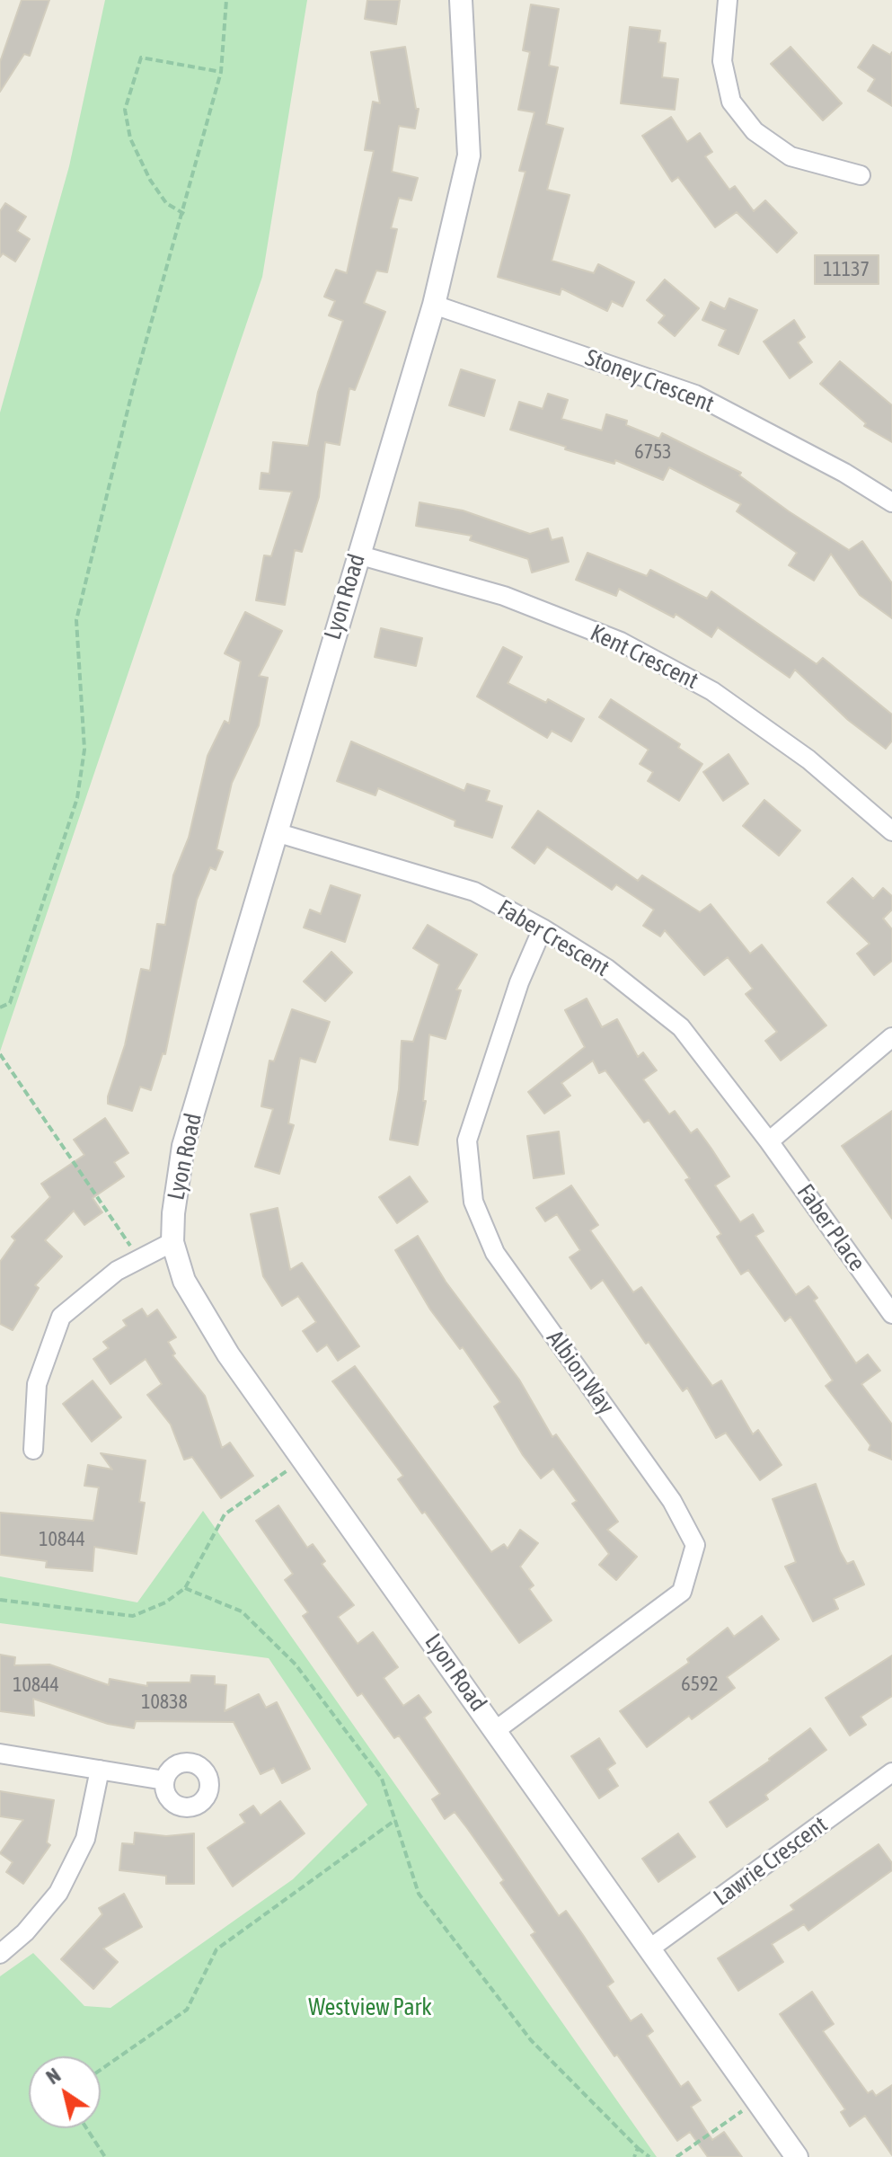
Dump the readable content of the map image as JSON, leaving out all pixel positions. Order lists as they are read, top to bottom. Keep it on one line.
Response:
{"streets":{"street":["Stoney Crescent","Lyon Road","Kent Crescent","Faber Crescent","Faber Place","Albion Way","Lawrie Crescent"]},"crossings":[["Stoney Crescent","Lyon Road"],["Lyon Road","Kent Crescent"],["Lyon Road","Faber Crescent"],["Lyon Road","Albion Way"],["Lyon Road","Lawrie Crescent"],["Faber Crescent","Faber Place"],["Faber Crescent","Albion Way"]],"parks":["Westview Park"],"house_numbers":["11137","6753","10844","6592","10844","10838"],"north":"top left"}
